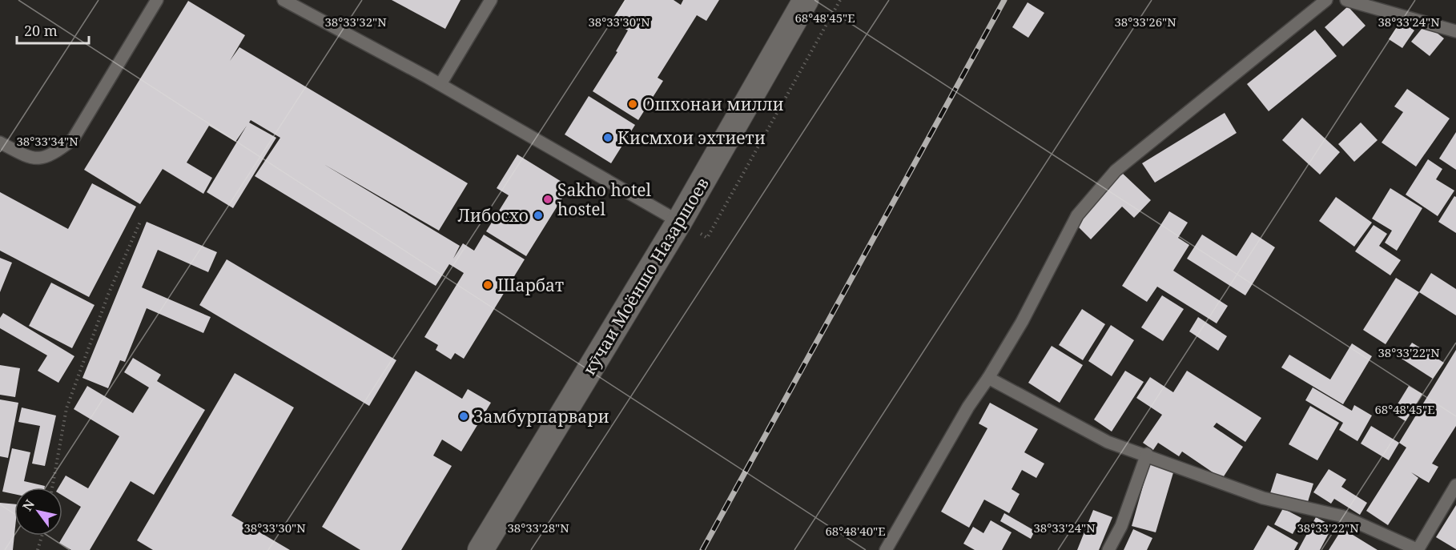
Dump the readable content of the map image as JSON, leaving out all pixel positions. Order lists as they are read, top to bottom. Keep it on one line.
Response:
{"streets":{"street":["кӯчаи Моёншо Назаршоев"]},"places":["Ошхонаи милли","Кисмхои эхтиети","Sakho hotel hostel","Либосхо","Шарбат","Замбурпарвари"],"scale_bar":"20 m","north":"top left","coordinates":["68°48'45\"E","38°33'32\"N","38°33'30\"N","38°33'26\"N","38°33'24\"N","38°33'34\"N","38°33'22\"N","38°33'28\"N","68°48'40\"E"]}
